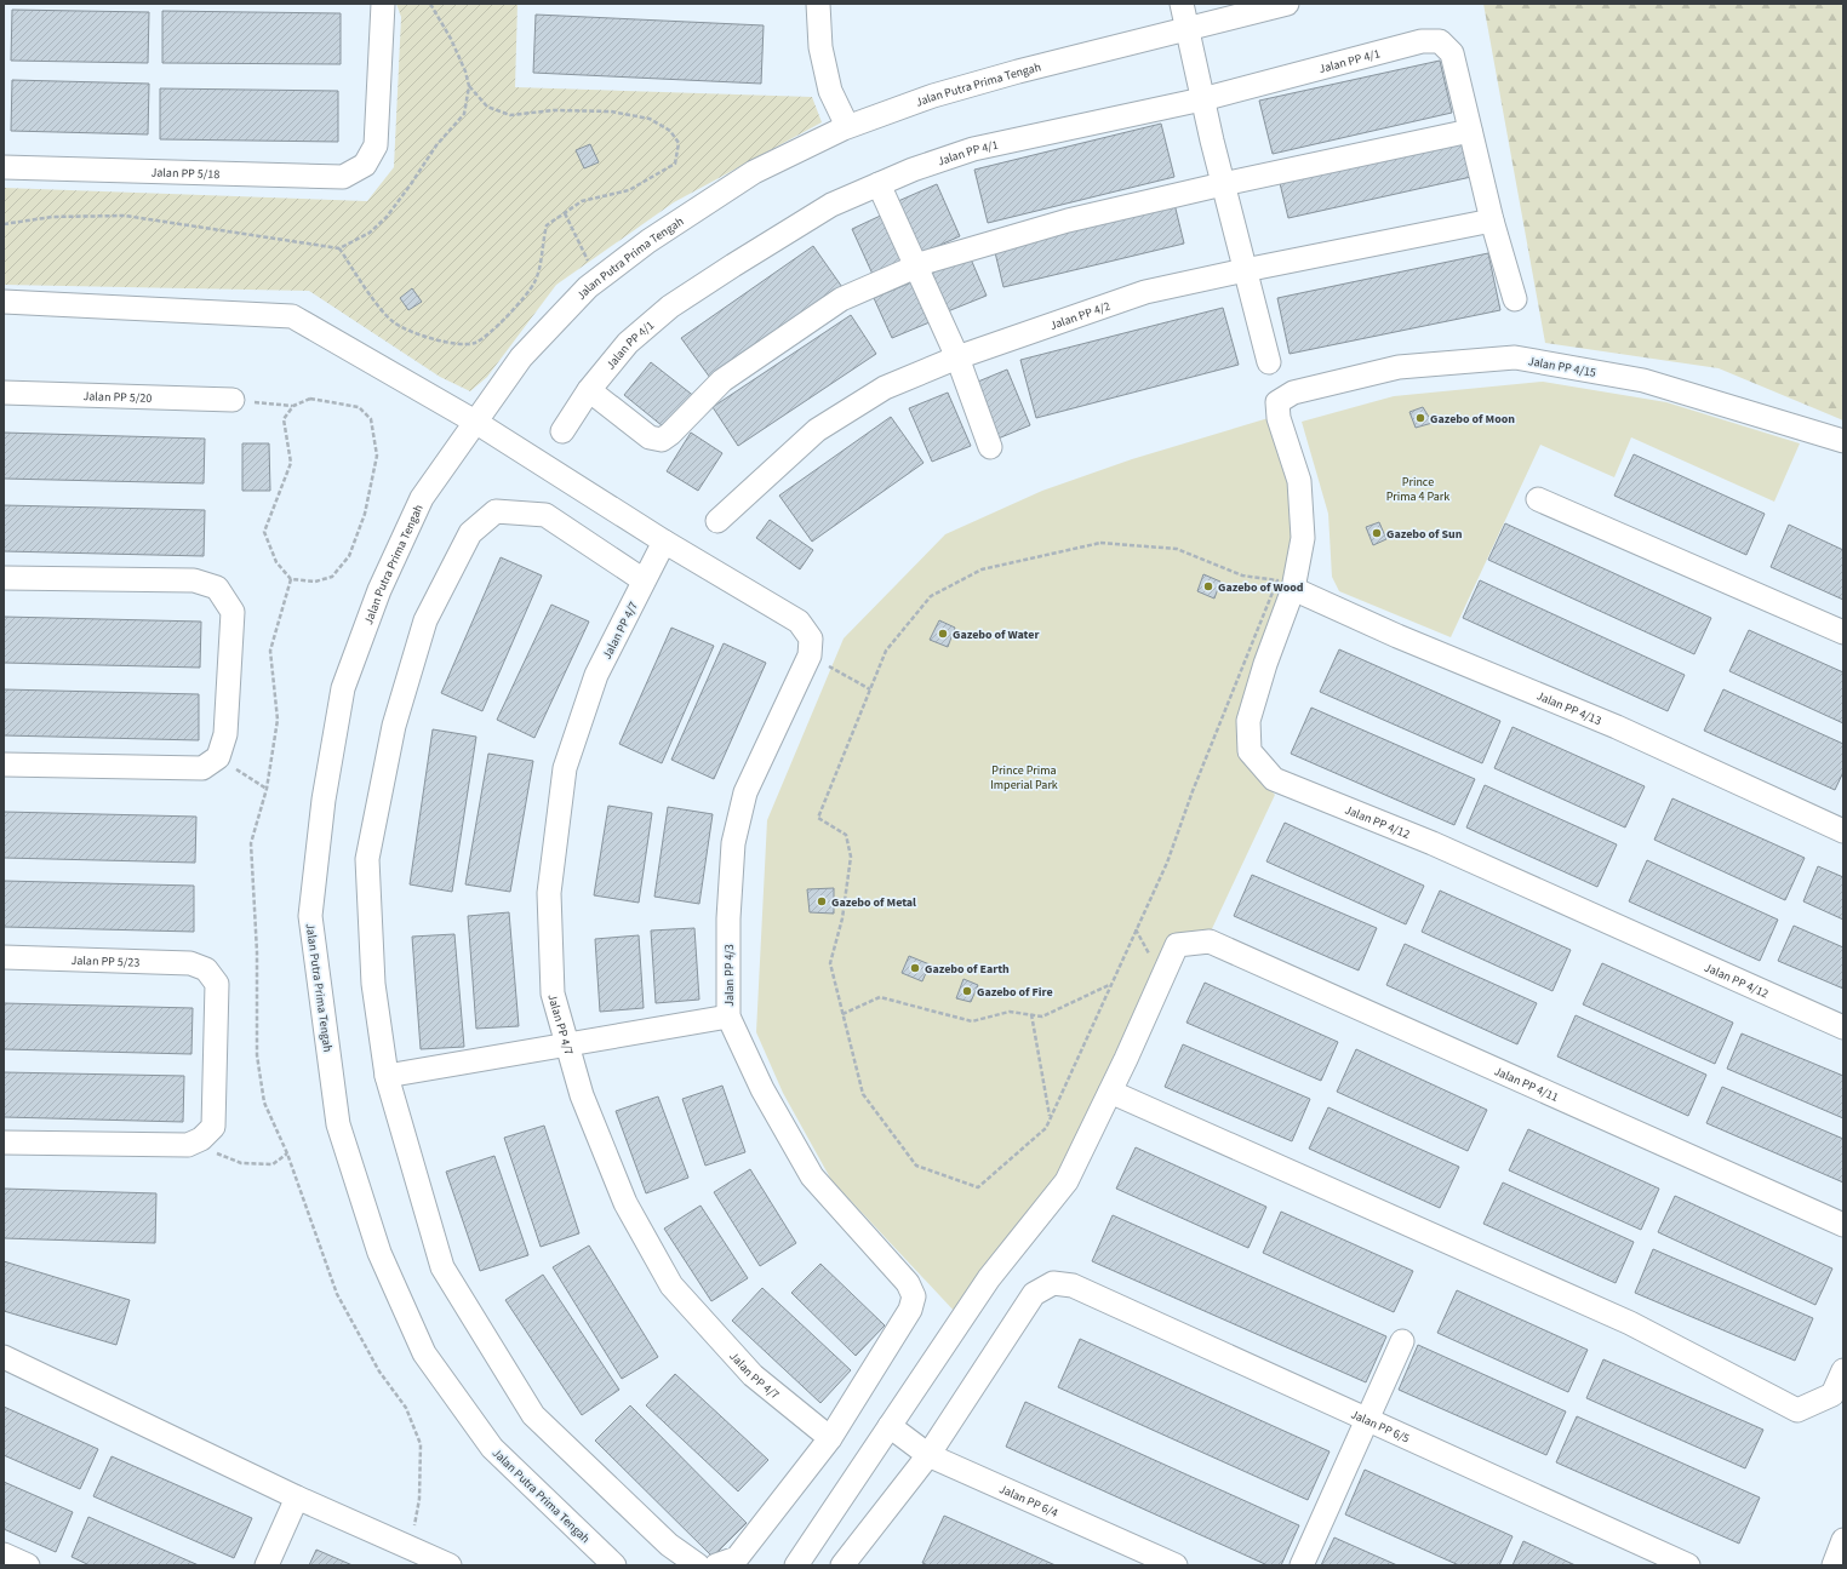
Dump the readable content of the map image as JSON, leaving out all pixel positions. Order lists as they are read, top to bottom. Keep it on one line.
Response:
{"streets":{"street":["Jalan PP 4/1","Jalan Putra Prima Tengah","Jalan PP 5/18","Jalan PP 4/2","Jalan PP 4/15","Jalan PP 5/20","Jalan PP 4/7","Jalan PP 4/13","Jalan PP 4/12","Jalan PP 5/23","Jalan PP 4/3","Jalan PP 4/11","Jalan PP 6/5","Jalan PP 6/4"]},"crossings":[["Jalan PP 4/15","Jalan PP 4/12"],["Jalan PP 4/7","Jalan PP 4/3"],["Jalan PP 4/13","Jalan PP 4/12"],["Jalan PP 6/5","Jalan PP 6/4"]],"parks":["Prince Prima 4 Park","Prince Prima Imperial Park"],"places":["Gazebo of Moon","Gazebo of Sun","Gazebo of Wood","Gazebo of Water","Gazebo of Metal","Gazebo of Earth","Gazebo of Fire"]}
